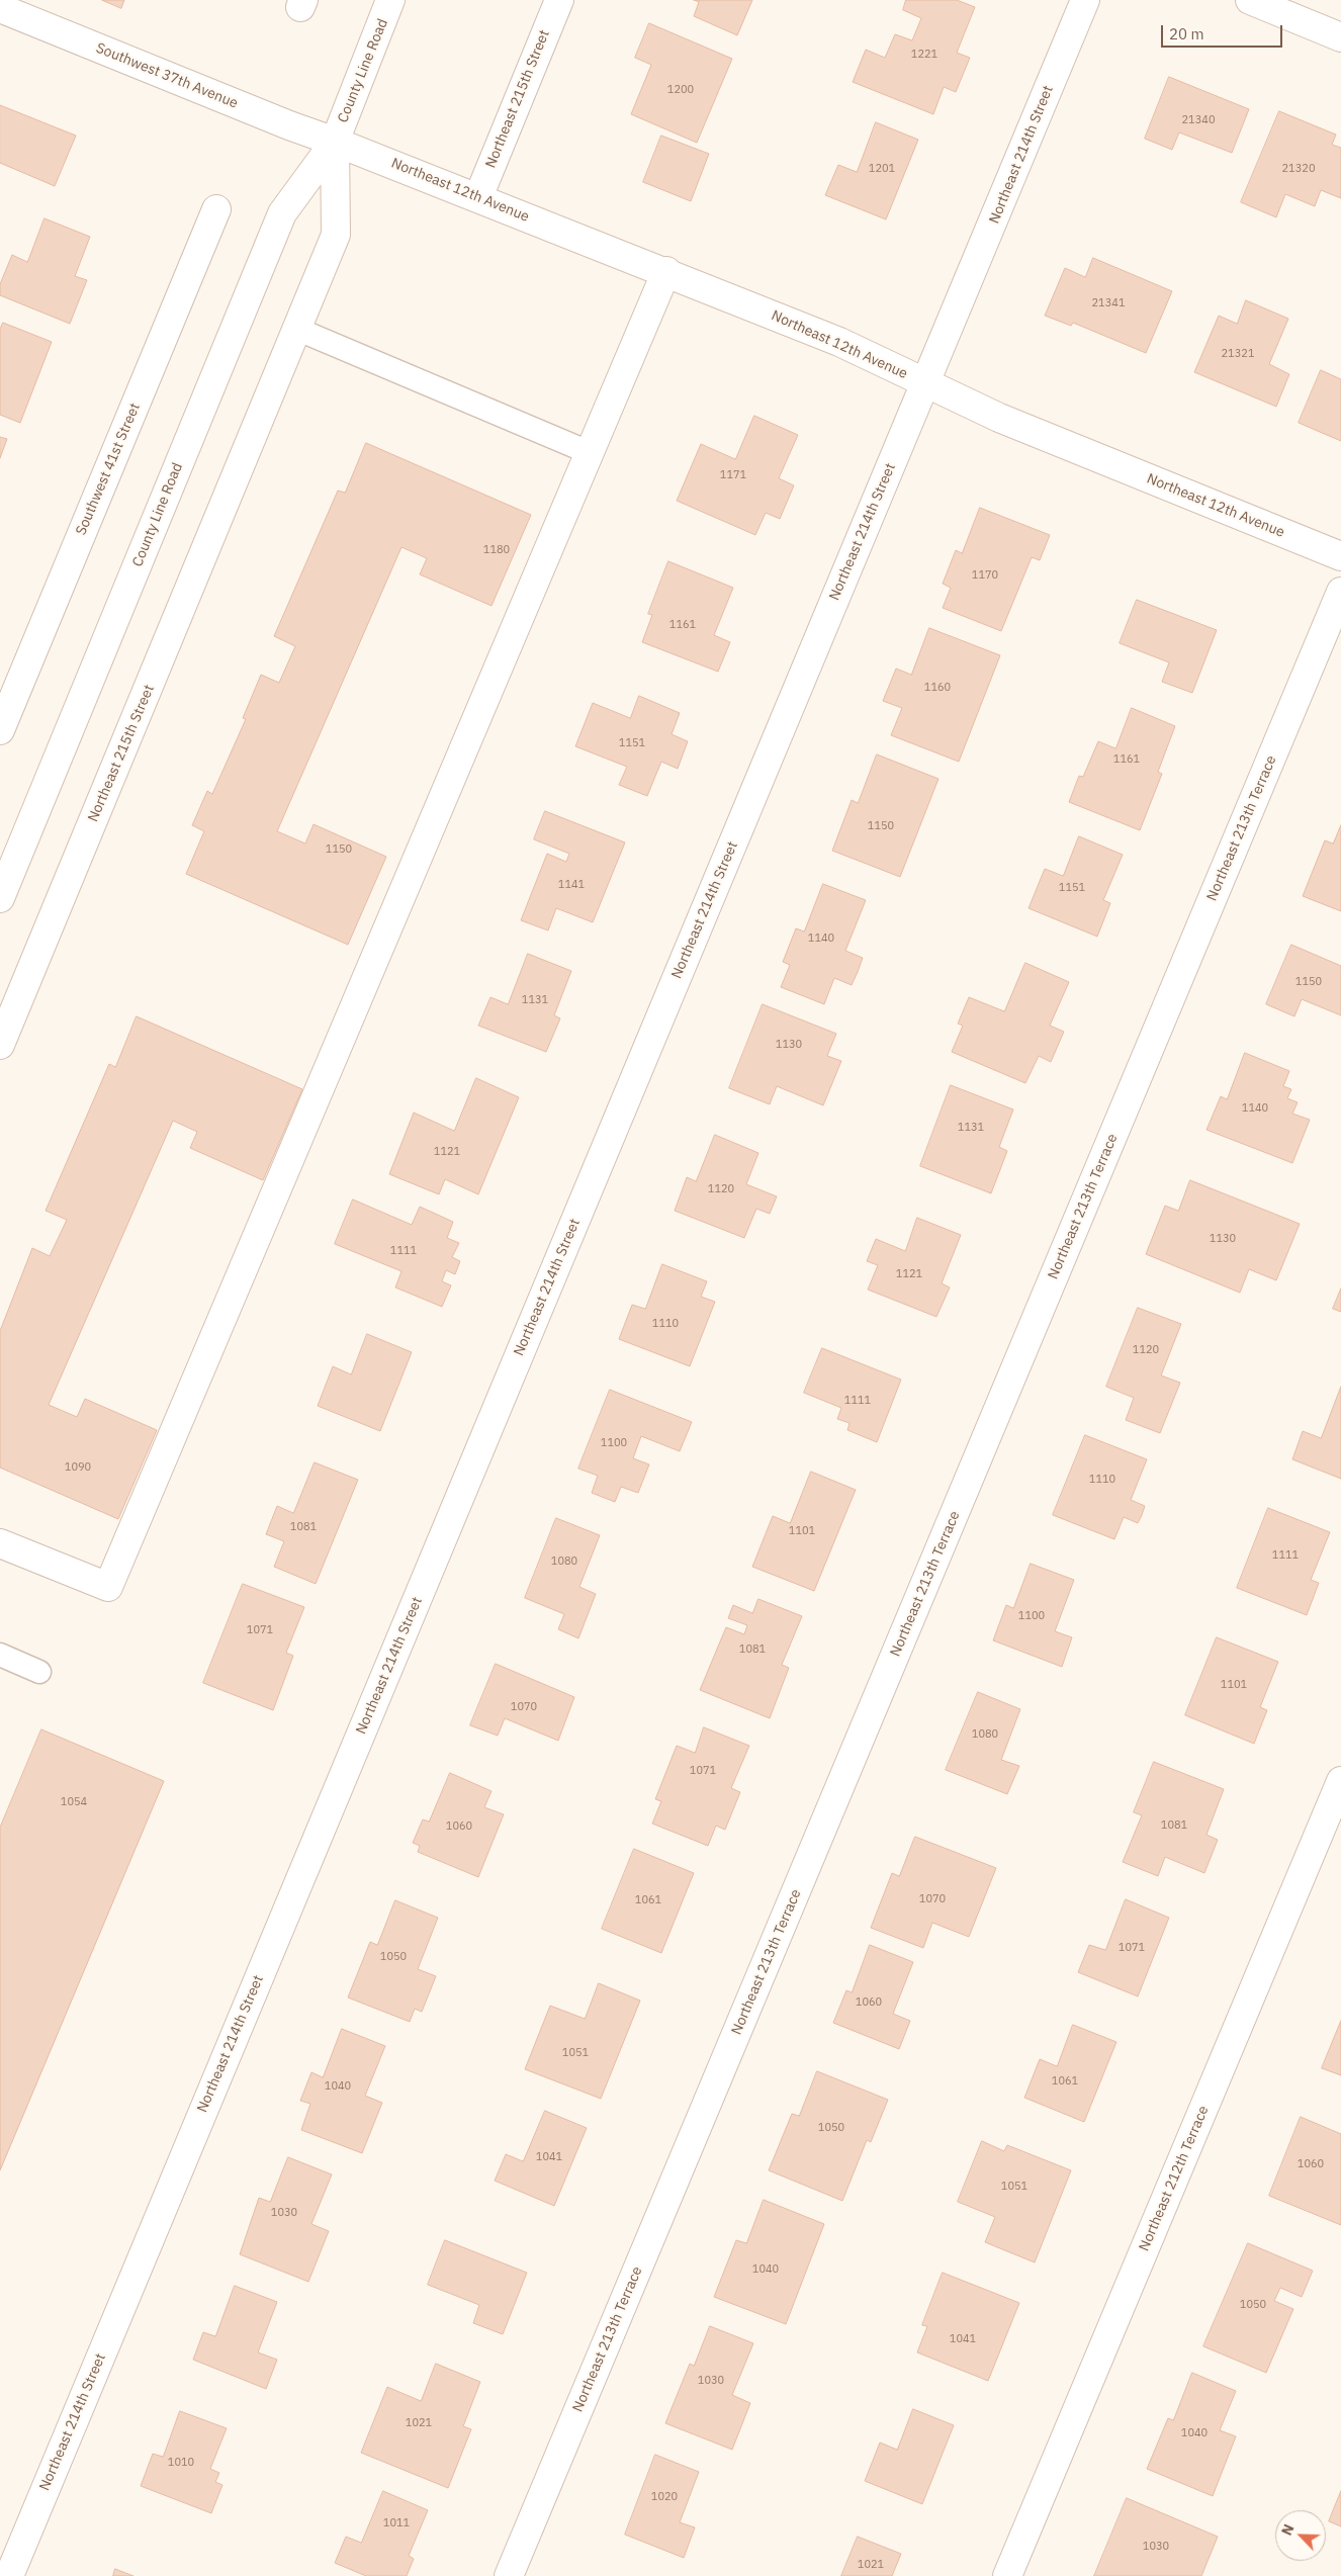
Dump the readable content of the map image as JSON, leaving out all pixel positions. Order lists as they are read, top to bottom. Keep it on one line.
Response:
{"streets":{"street":["County Line Road","Southwest 37th Avenue","Northeast 215th Street","Northeast 214th Street","Northeast 12th Avenue","Southwest 41st Street","Northeast 213th Terrace","Northeast 212th Terrace"]},"crossings":[["County Line Road","Southwest 37th Avenue"],["County Line Road","Northeast 215th Street"],["County Line Road","Northeast 12th Avenue"],["Southwest 37th Avenue","Northeast 12th Avenue"],["Northeast 215th Street","Northeast 12th Avenue"],["Northeast 214th Street","Northeast 12th Avenue"]],"house_numbers":["1221","1200","21340","1201","21320","21341","21321","1171","1180","1170","1161","1160","1151","1161","1150","1150","1141","1151","1140","1150","1131","1130","1140","1131","1121","1120","1130","1111","1121","1110","1120","1111","1100","1090","1110","1081","1101","1111","1080","1100","1071","1081","1101","1070","1080","1071","1054","1081","1060","1070","1061","1071","1050","1060","1051","1061","1040","1050","1041","1060","1051","1030","1040","1050","1041","1030","1021","1040","1010","1020","1011","1030","1021"],"scale_bar":"20 m","north":"top left"}
